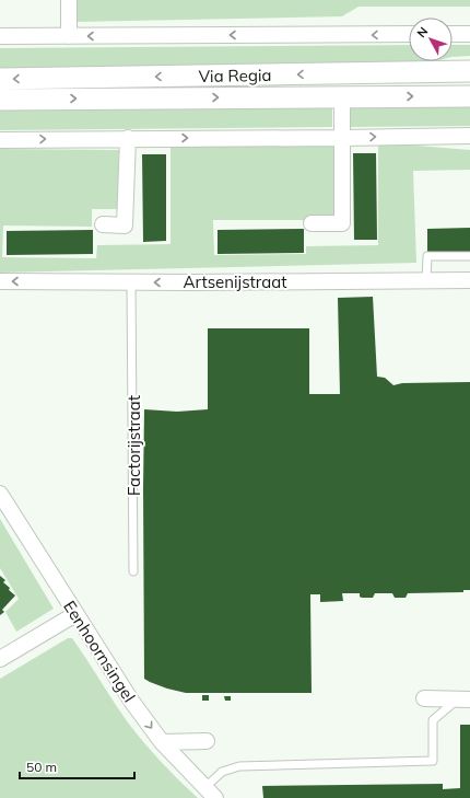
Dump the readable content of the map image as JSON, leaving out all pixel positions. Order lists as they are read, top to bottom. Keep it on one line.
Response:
{"streets":{"main road":["Via Regia"],"street":["Artsenijstraat","Eenhoornsingel"],"lane":["Factorijstraat"]},"crossings":[["Artsenijstraat","Factorijstraat"]],"one_way":["Artsenijstraat","Eenhoornsingel"],"scale_bar":"50 m","north":"top left"}
